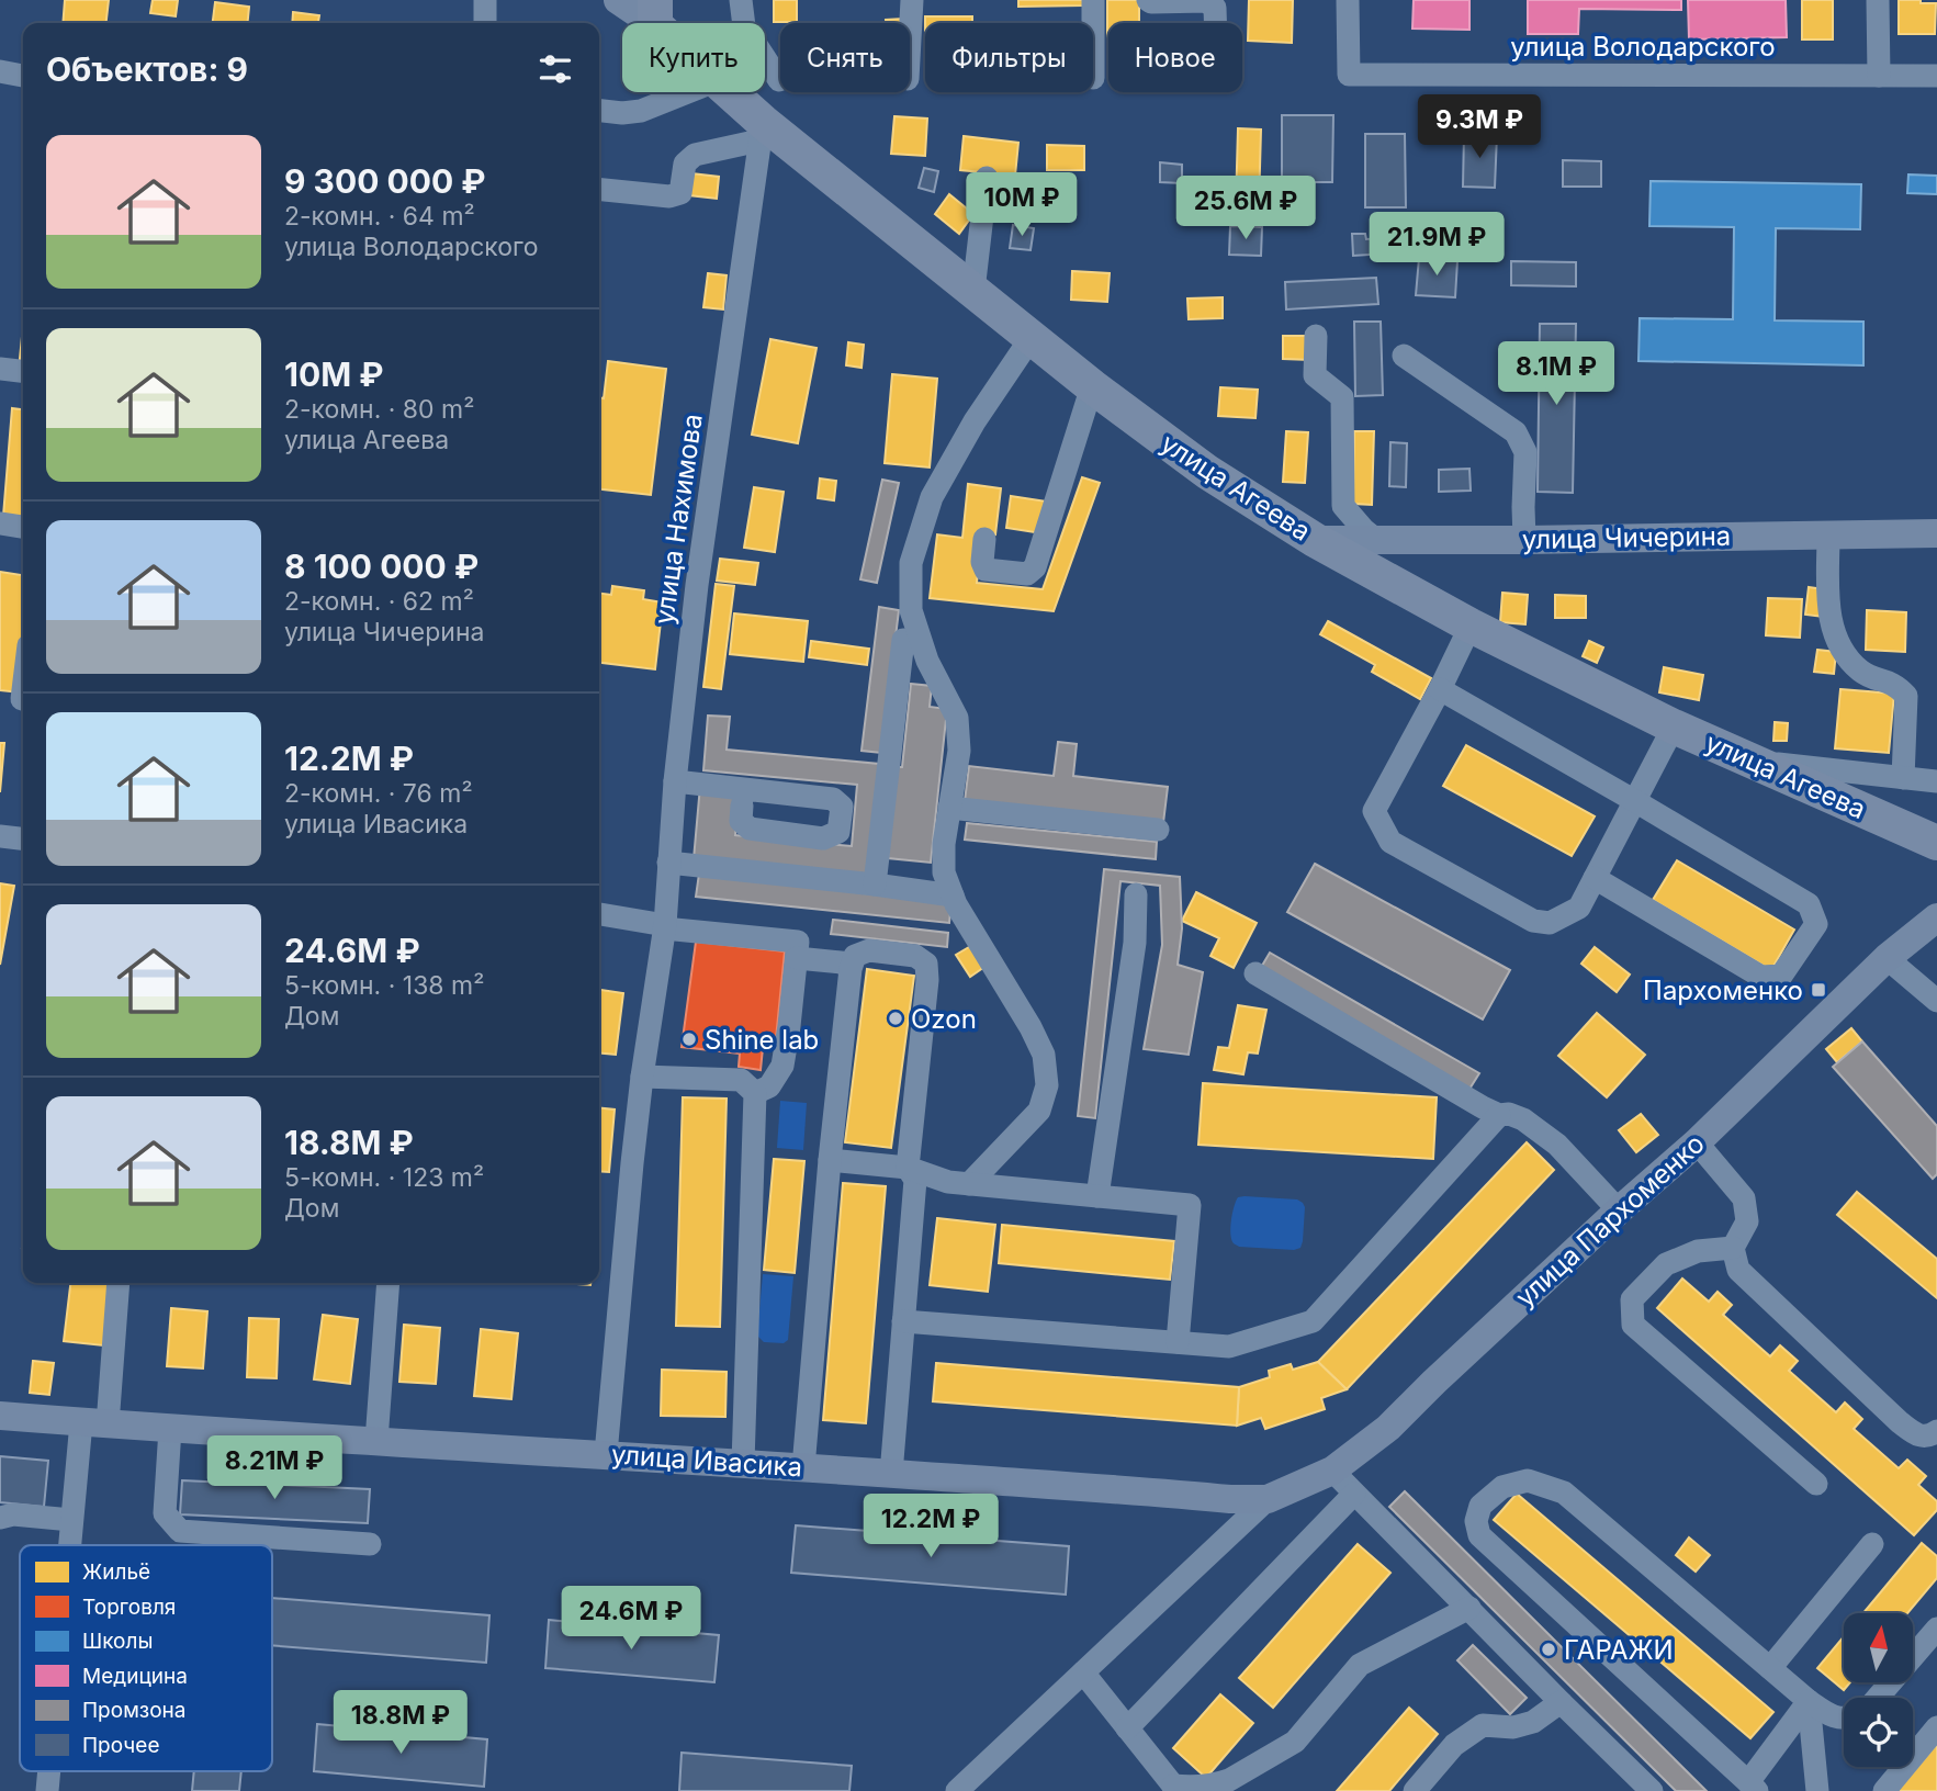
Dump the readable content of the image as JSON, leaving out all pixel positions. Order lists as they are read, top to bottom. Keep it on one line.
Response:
{"streets":{"highway":["улица Агеева"],"main road":["улица Чичерина","улица Пархоменко","улица Ивасика"],"street":["улица Володарского","улица Нахимова"]},"crossings":[["улица Агеева","улица Нахимова"],["улица Агеева","улица Чичерина"],["улица Нахимова","улица Ивасика"],["улица Пархоменко","улица Ивасика"]],"places":{"transit":["Пархоменко"],"other":["Ozon","Shine lab","ГАРАЖИ"]},"legend":["Жильё","Торговля","Школы","Медицина","Промзона","Прочее"],"north":"top","page":{"chip":["Купить","Снять","Фильтры","Новое"],"heading":"Объектов: 9","price":["9.3M ₽","10M ₽","25.6M ₽","21.9M ₽","8.1M ₽","8.21M ₽","12.2M ₽","24.6M ₽","18.8M ₽"],"list":[{"name":"9 300 000 ₽","note":"2-комн. · 64 m² · улица Володарского"},{"name":"10M ₽","note":"2-комн. · 80 m² · улица Агеева"},{"name":"8 100 000 ₽","note":"2-комн. · 62 m² · улица Чичерина"},{"name":"12.2M ₽","note":"2-комн. · 76 m² · улица Ивасика"},{"name":"24.6M ₽","note":"5-комн. · 138 m² · Дом"},{"name":"18.8M ₽","note":"5-комн. · 123 m² · Дом"}]}}
